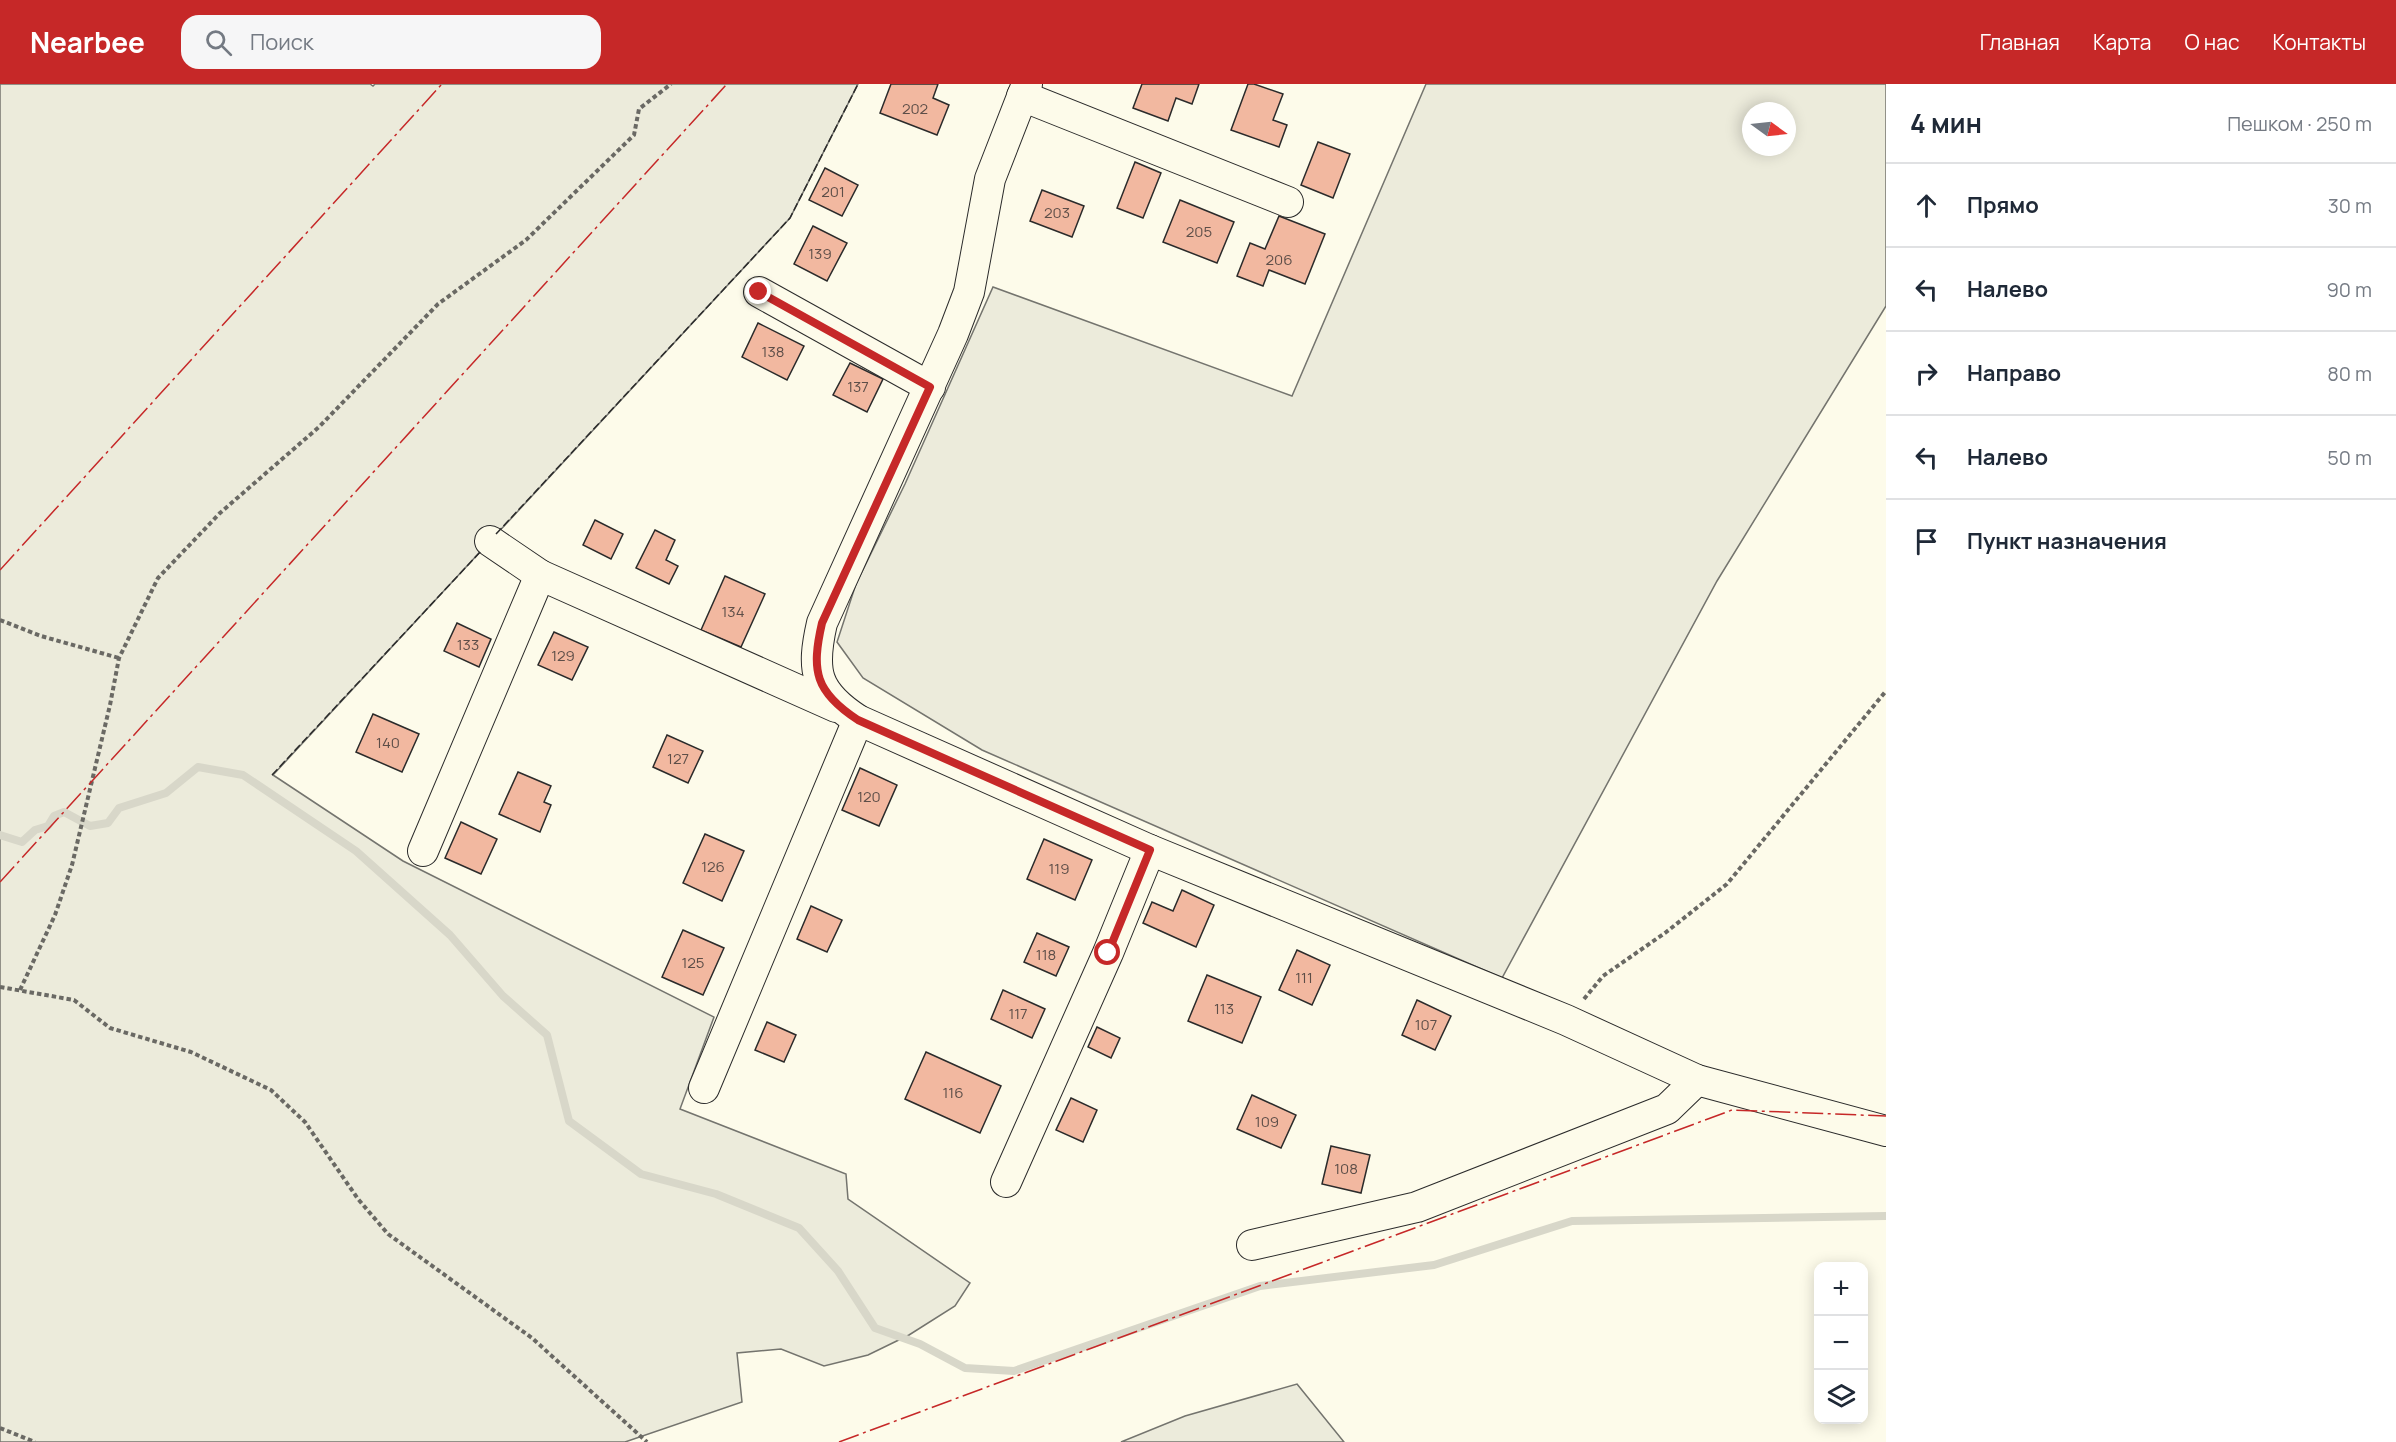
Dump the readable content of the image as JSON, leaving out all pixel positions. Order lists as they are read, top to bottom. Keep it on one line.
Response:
{"house_numbers":["202","201","203","205","139","206","138","137","134","133","129","140","127","120","126","119","118","125","111","113","117","107","116","109","108"],"north":"right","page":{"header":"Nearbee","search":"Поиск","nav":["Главная","Карта","О нас","Контакты"],"heading":["4 мин","Пешком · 250 m"],"list":[["Прямо","30 m"],["Налево","90 m"],["Направо","80 m"],["Налево","50 m"],"Пункт назначения"],"map_buttons":["+","−"]}}
